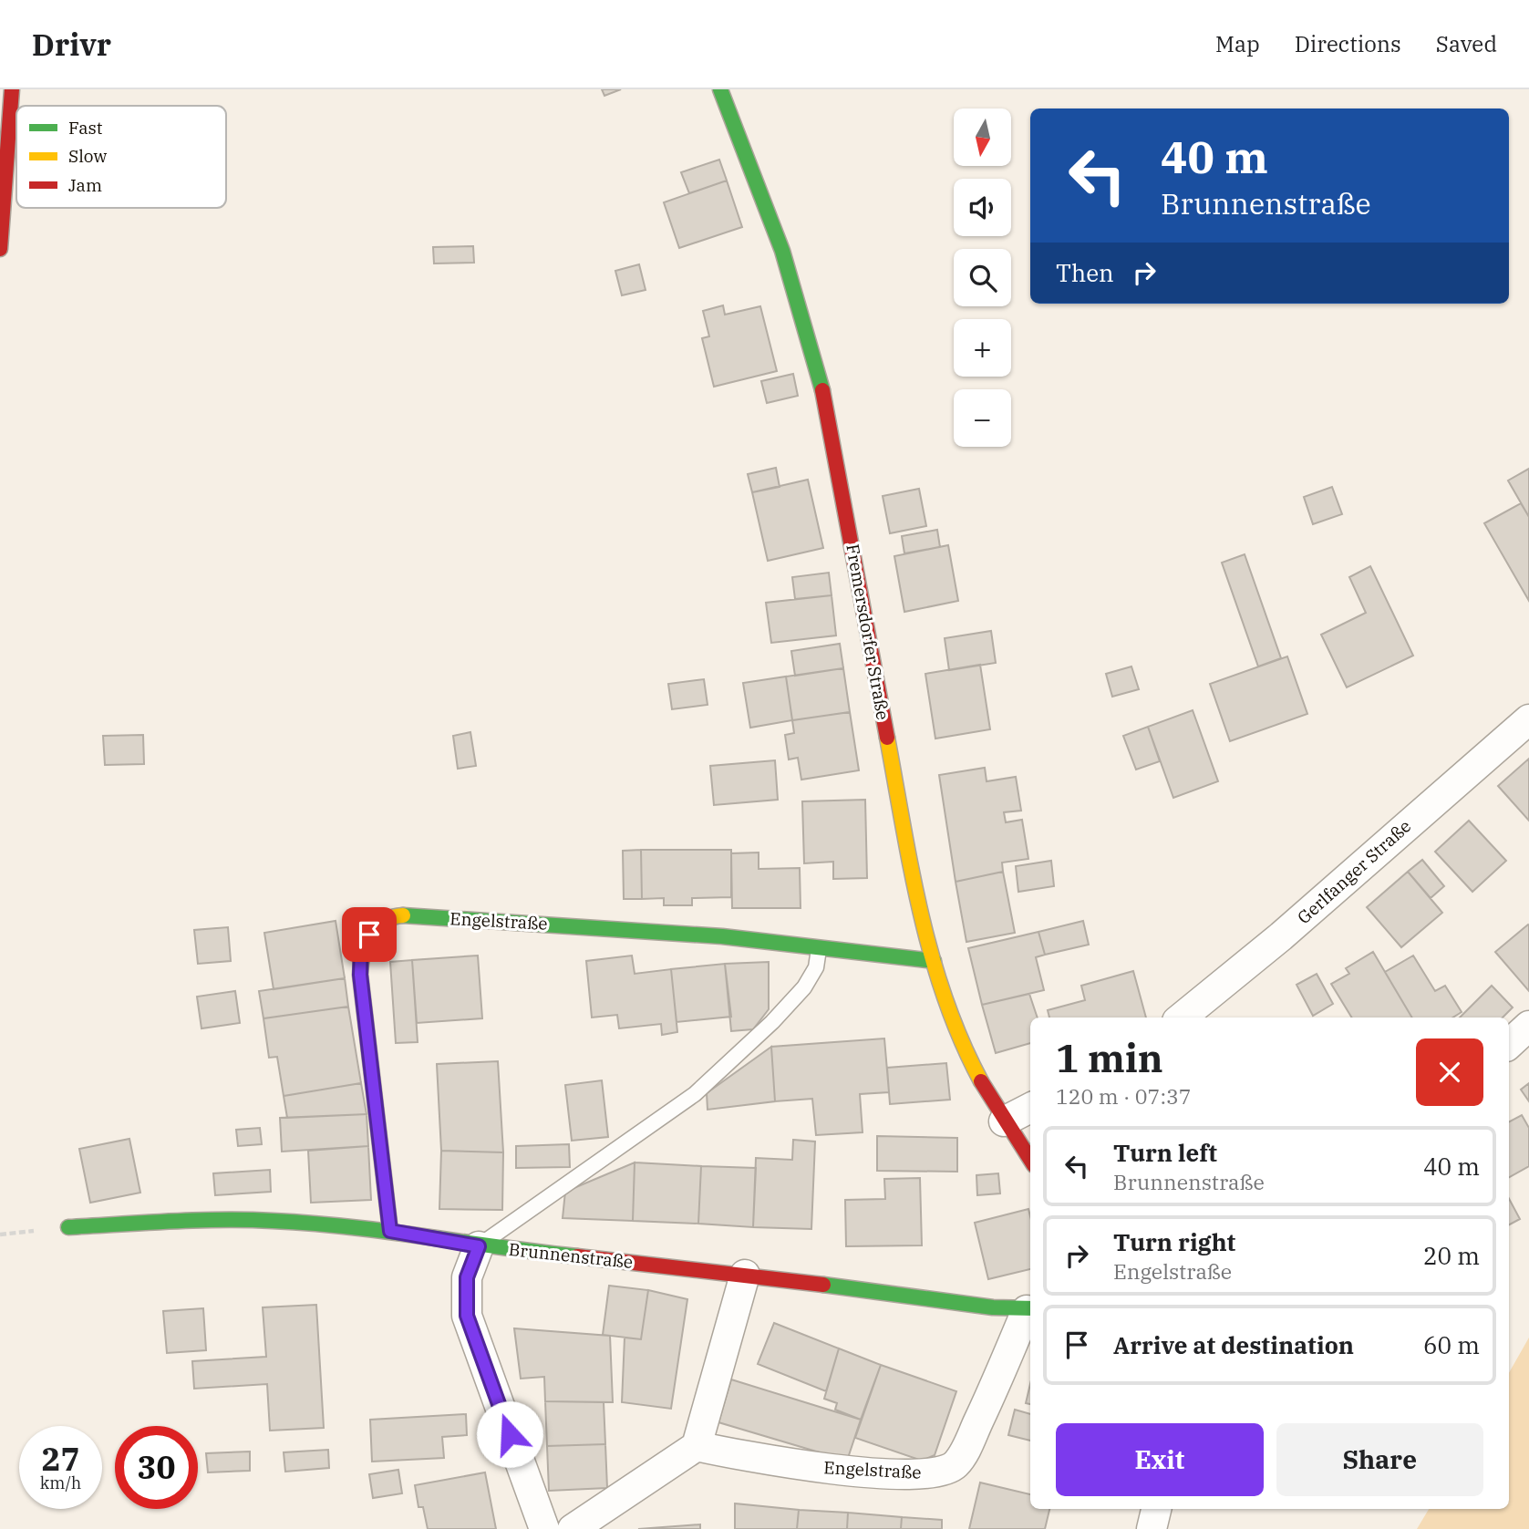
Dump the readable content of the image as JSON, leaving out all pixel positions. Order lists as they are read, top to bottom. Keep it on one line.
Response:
{"streets":{"street":["Fremersdorfer Straße","Gerlfanger Straße","Engelstraße","Brunnenstraße"]},"crossings":[["Fremersdorfer Straße","Engelstraße"],["Engelstraße","Brunnenstraße"]],"legend":["Fast","Slow","Jam"],"north":"bottom","page":{"header":"Drivr","nav":["Map","Directions","Saved"],"map_buttons":["+","−"],"turn":["40 m","Brunnenstraße"],"then":"Then","heading":["1 min","120 m · 07:37"],"list":[{"name":"Turn left","note":"Brunnenstraße","value":"40 m"},{"name":"Turn right","note":"Engelstraße","value":"20 m"},{"name":"Arrive at destination","value":"60 m"}],"buttons":["Exit","Share"],"speed":"27 km/h","limit":"30"}}
